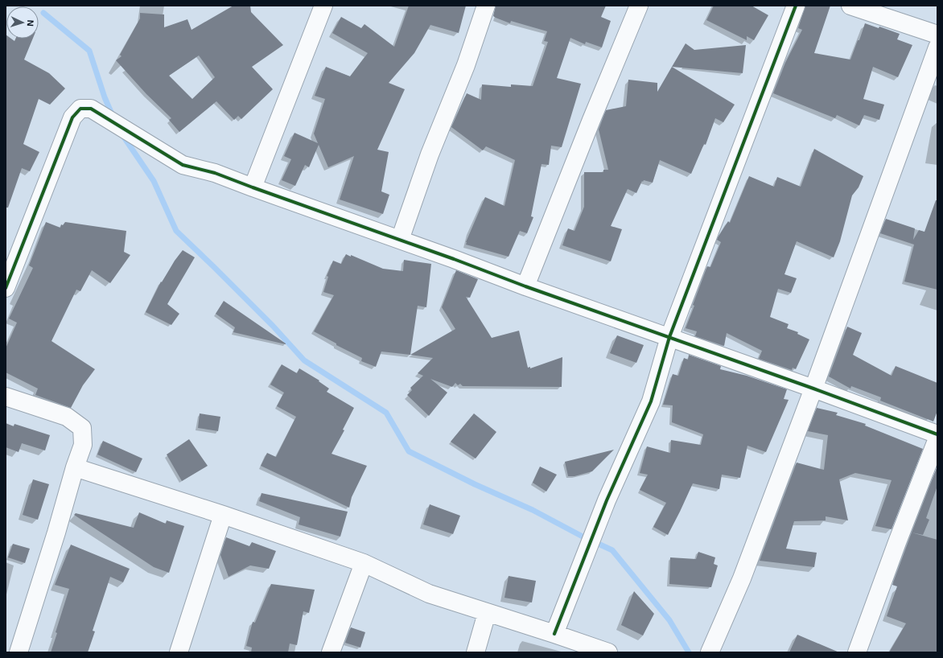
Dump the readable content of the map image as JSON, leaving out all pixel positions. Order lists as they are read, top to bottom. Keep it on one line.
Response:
{"north":"right"}
